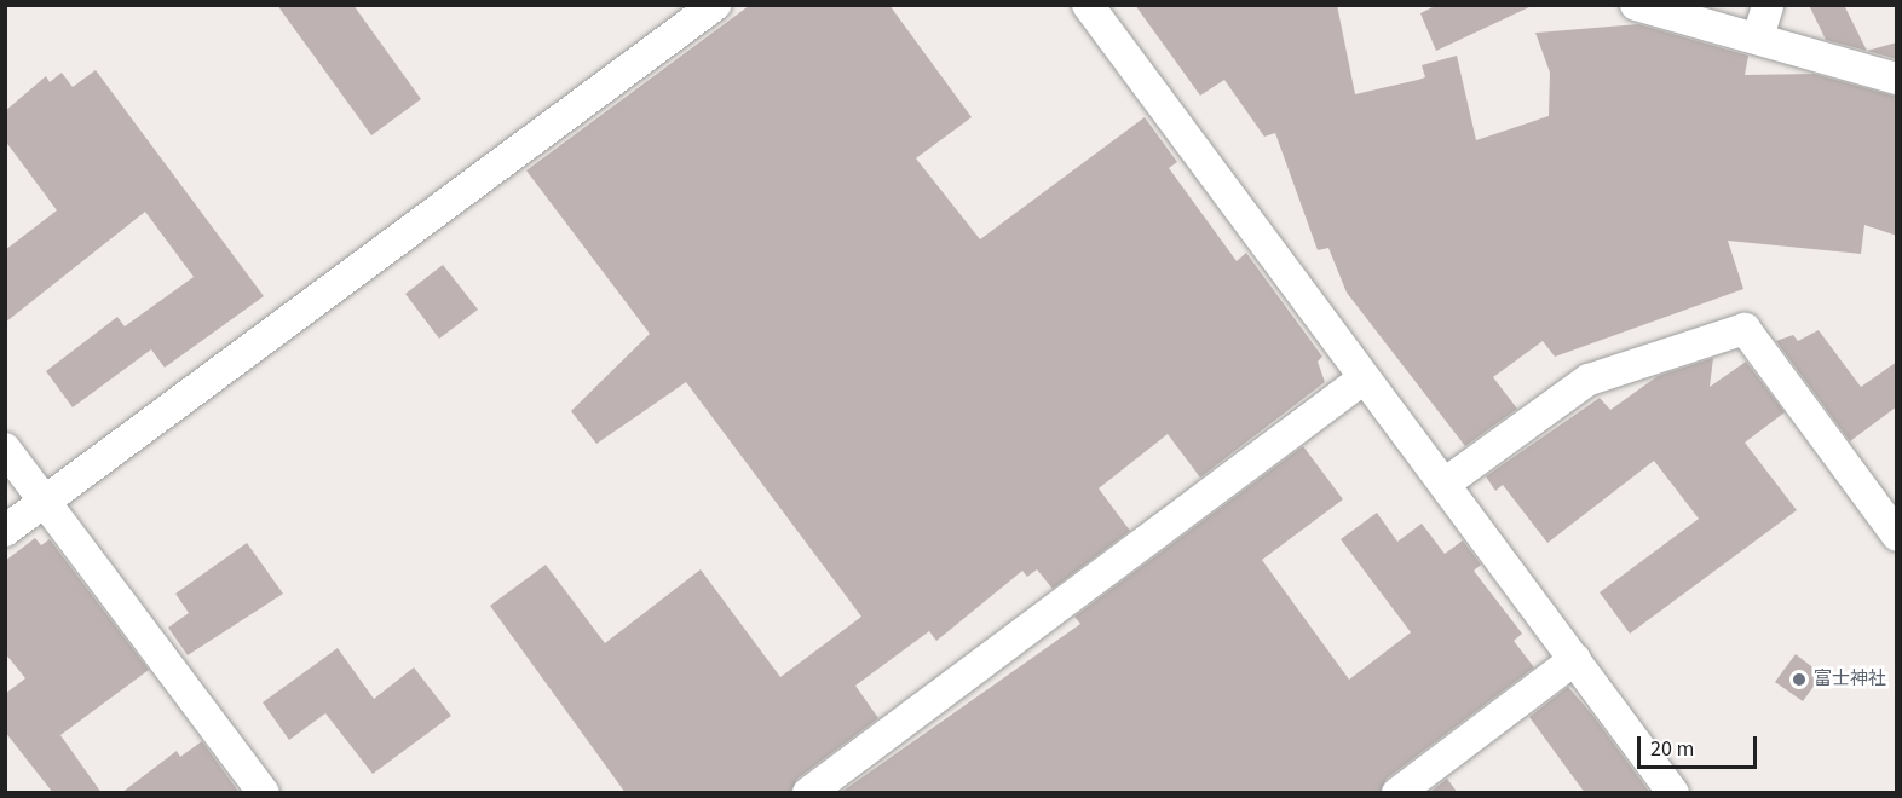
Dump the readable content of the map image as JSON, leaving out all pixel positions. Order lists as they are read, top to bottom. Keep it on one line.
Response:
{"places":["富士神社"],"scale_bar":"20 m"}
